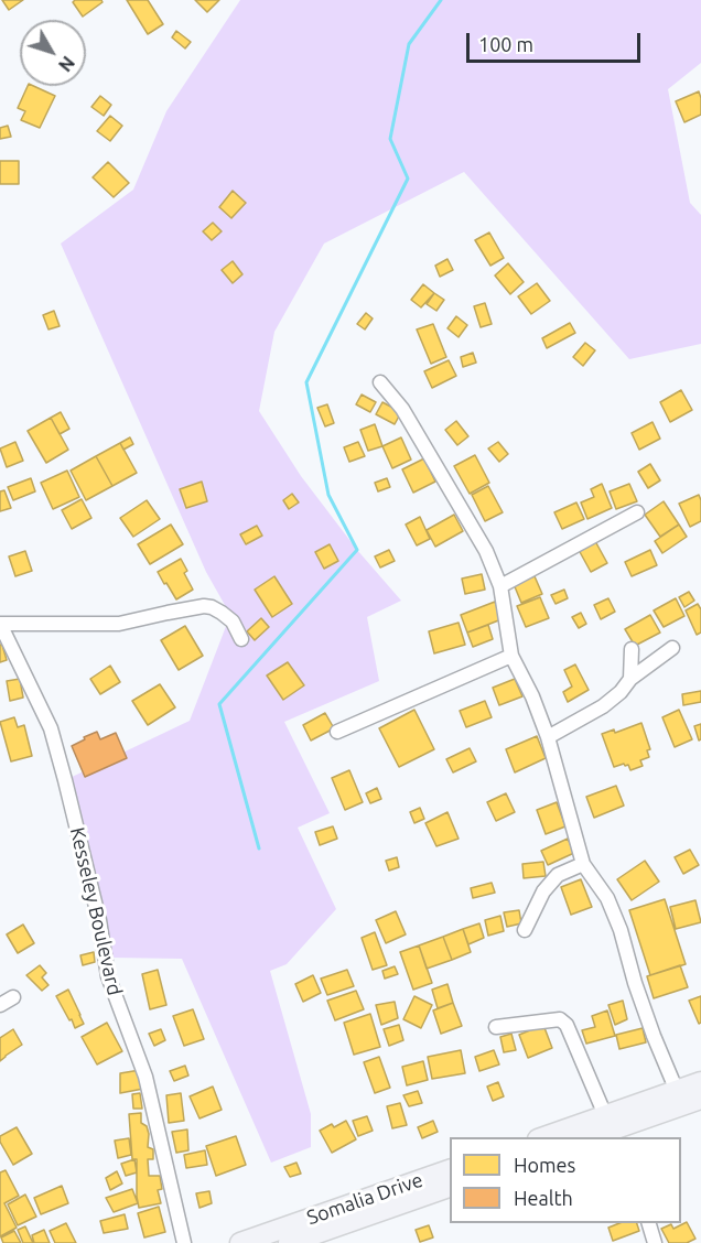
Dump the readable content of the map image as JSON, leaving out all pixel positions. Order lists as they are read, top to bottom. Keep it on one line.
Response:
{"streets":{"main road":["Somalia Drive"],"street":["Kesseley Boulevard"]},"legend":["Homes","Health"],"scale_bar":"100 m","north":"bottom right"}
